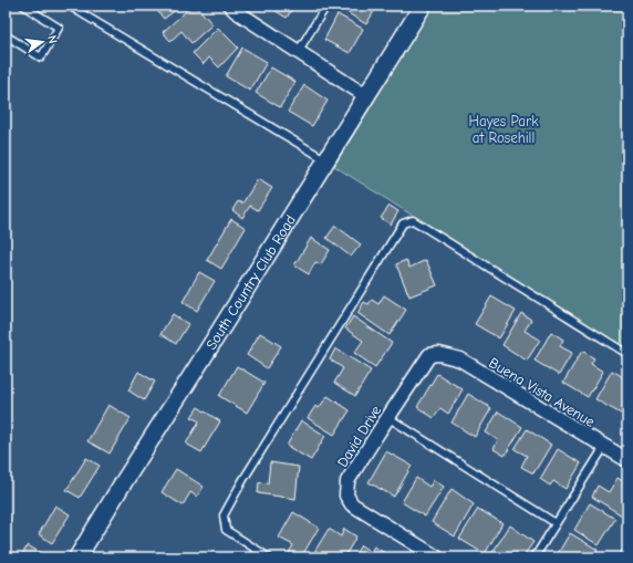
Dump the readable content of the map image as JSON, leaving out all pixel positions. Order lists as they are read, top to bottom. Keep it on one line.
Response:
{"streets":{"street":["South Country Club Road","Buena Vista Avenue","David Drive"]},"crossings":[["Buena Vista Avenue","David Drive"]],"parks":["Hayes Park at Rosehill"],"north":"right"}
